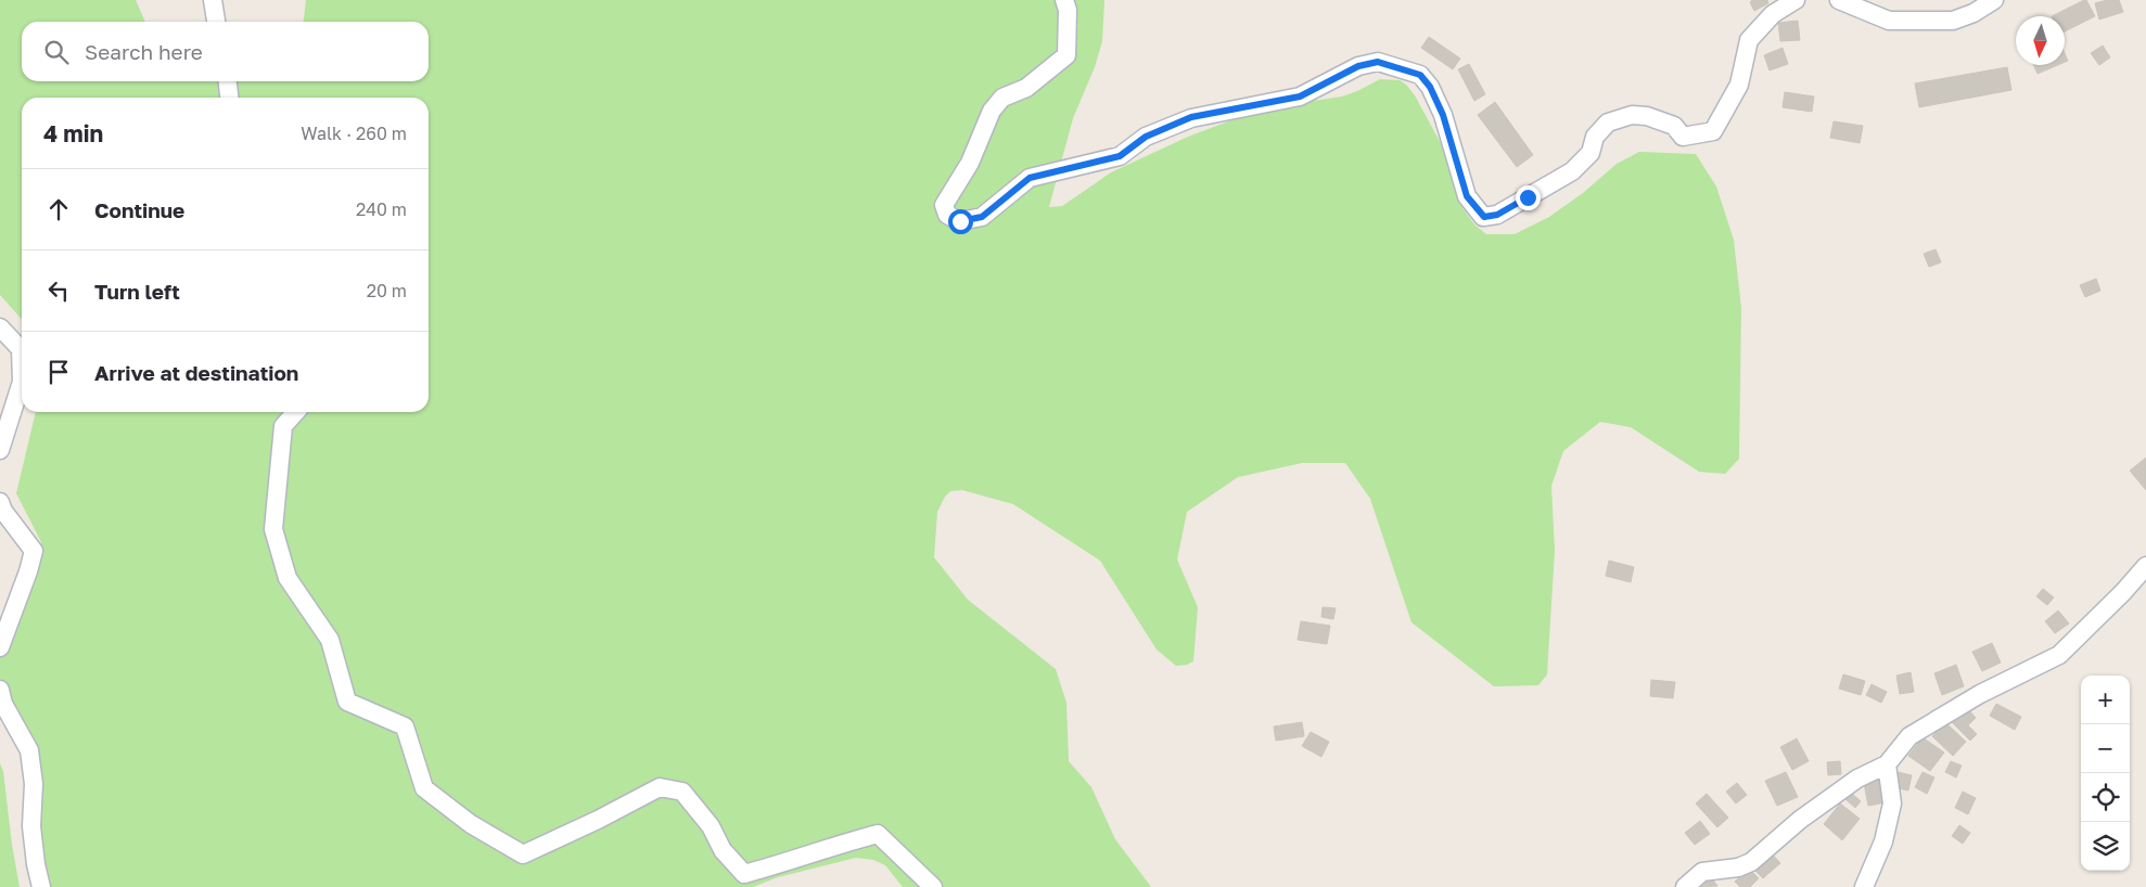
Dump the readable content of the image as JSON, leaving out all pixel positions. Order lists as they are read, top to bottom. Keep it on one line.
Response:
{"north":"bottom","page":{"search":"Search here","heading":["4 min","Walk · 260 m"],"list":[["Continue","240 m"],["Turn left","20 m"],"Arrive at destination"],"map_buttons":["+","−"]}}
